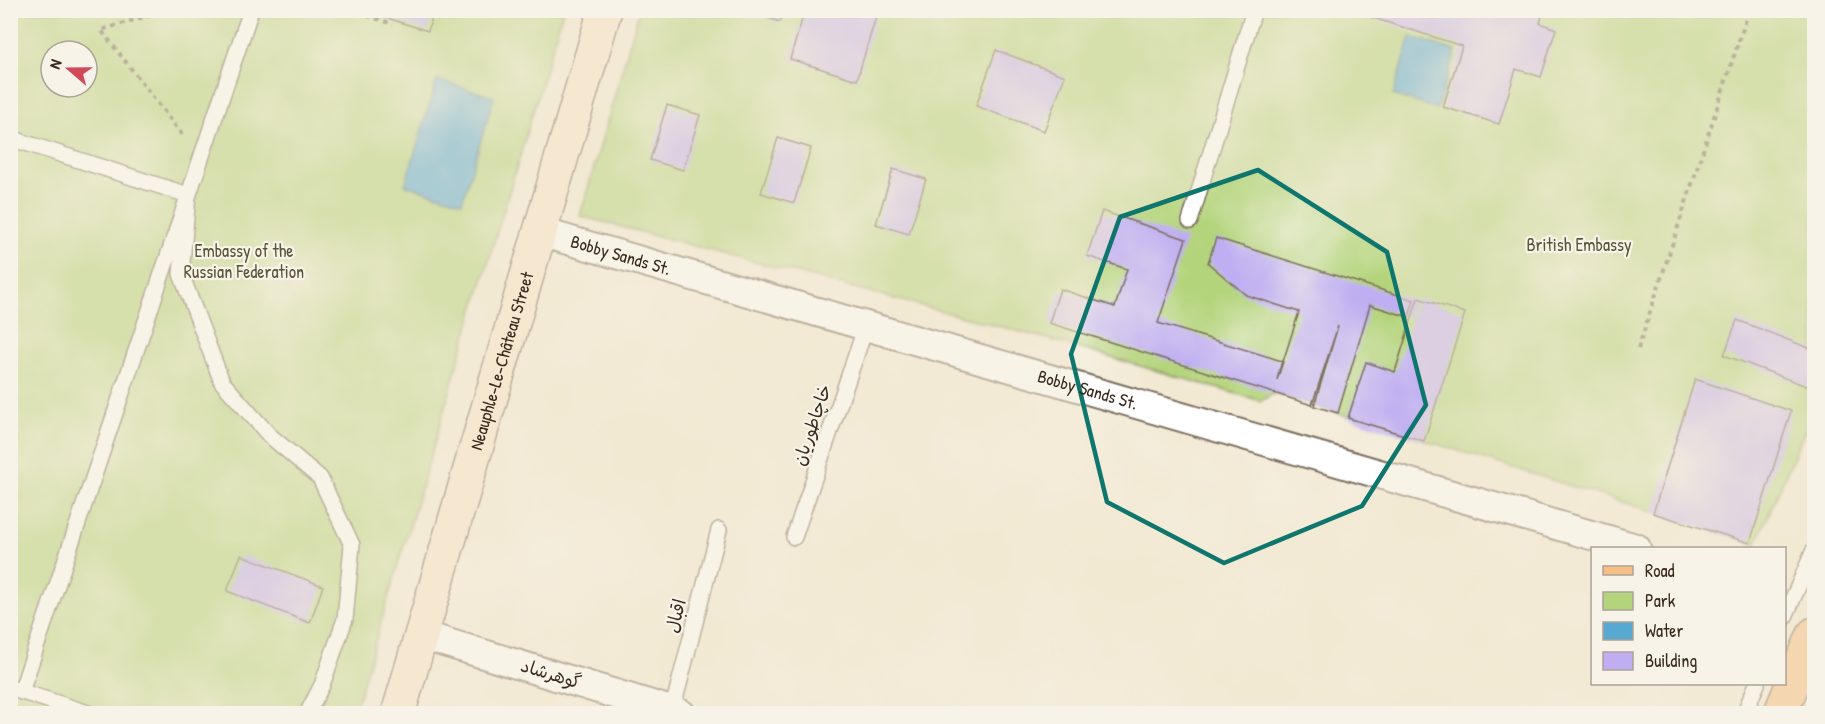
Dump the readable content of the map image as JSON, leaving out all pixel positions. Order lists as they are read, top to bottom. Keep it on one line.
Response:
{"streets":{"main road":["Neauphle-Le-Château Street"],"street":["Bobby Sands St.","گوهرشاد"],"lane":["خاچاطوریان","اقبال"]},"crossings":[["Bobby Sands St.","Neauphle-Le-Château Street"],["Bobby Sands St.","خاچاطوریان"],["Neauphle-Le-Château Street","گوهرشاد"],["اقبال","گوهرشاد"]],"parks":["British Embassy","Embassy of the Russian Federation"],"legend":["Road","Park","Water","Building"],"north":"left"}
